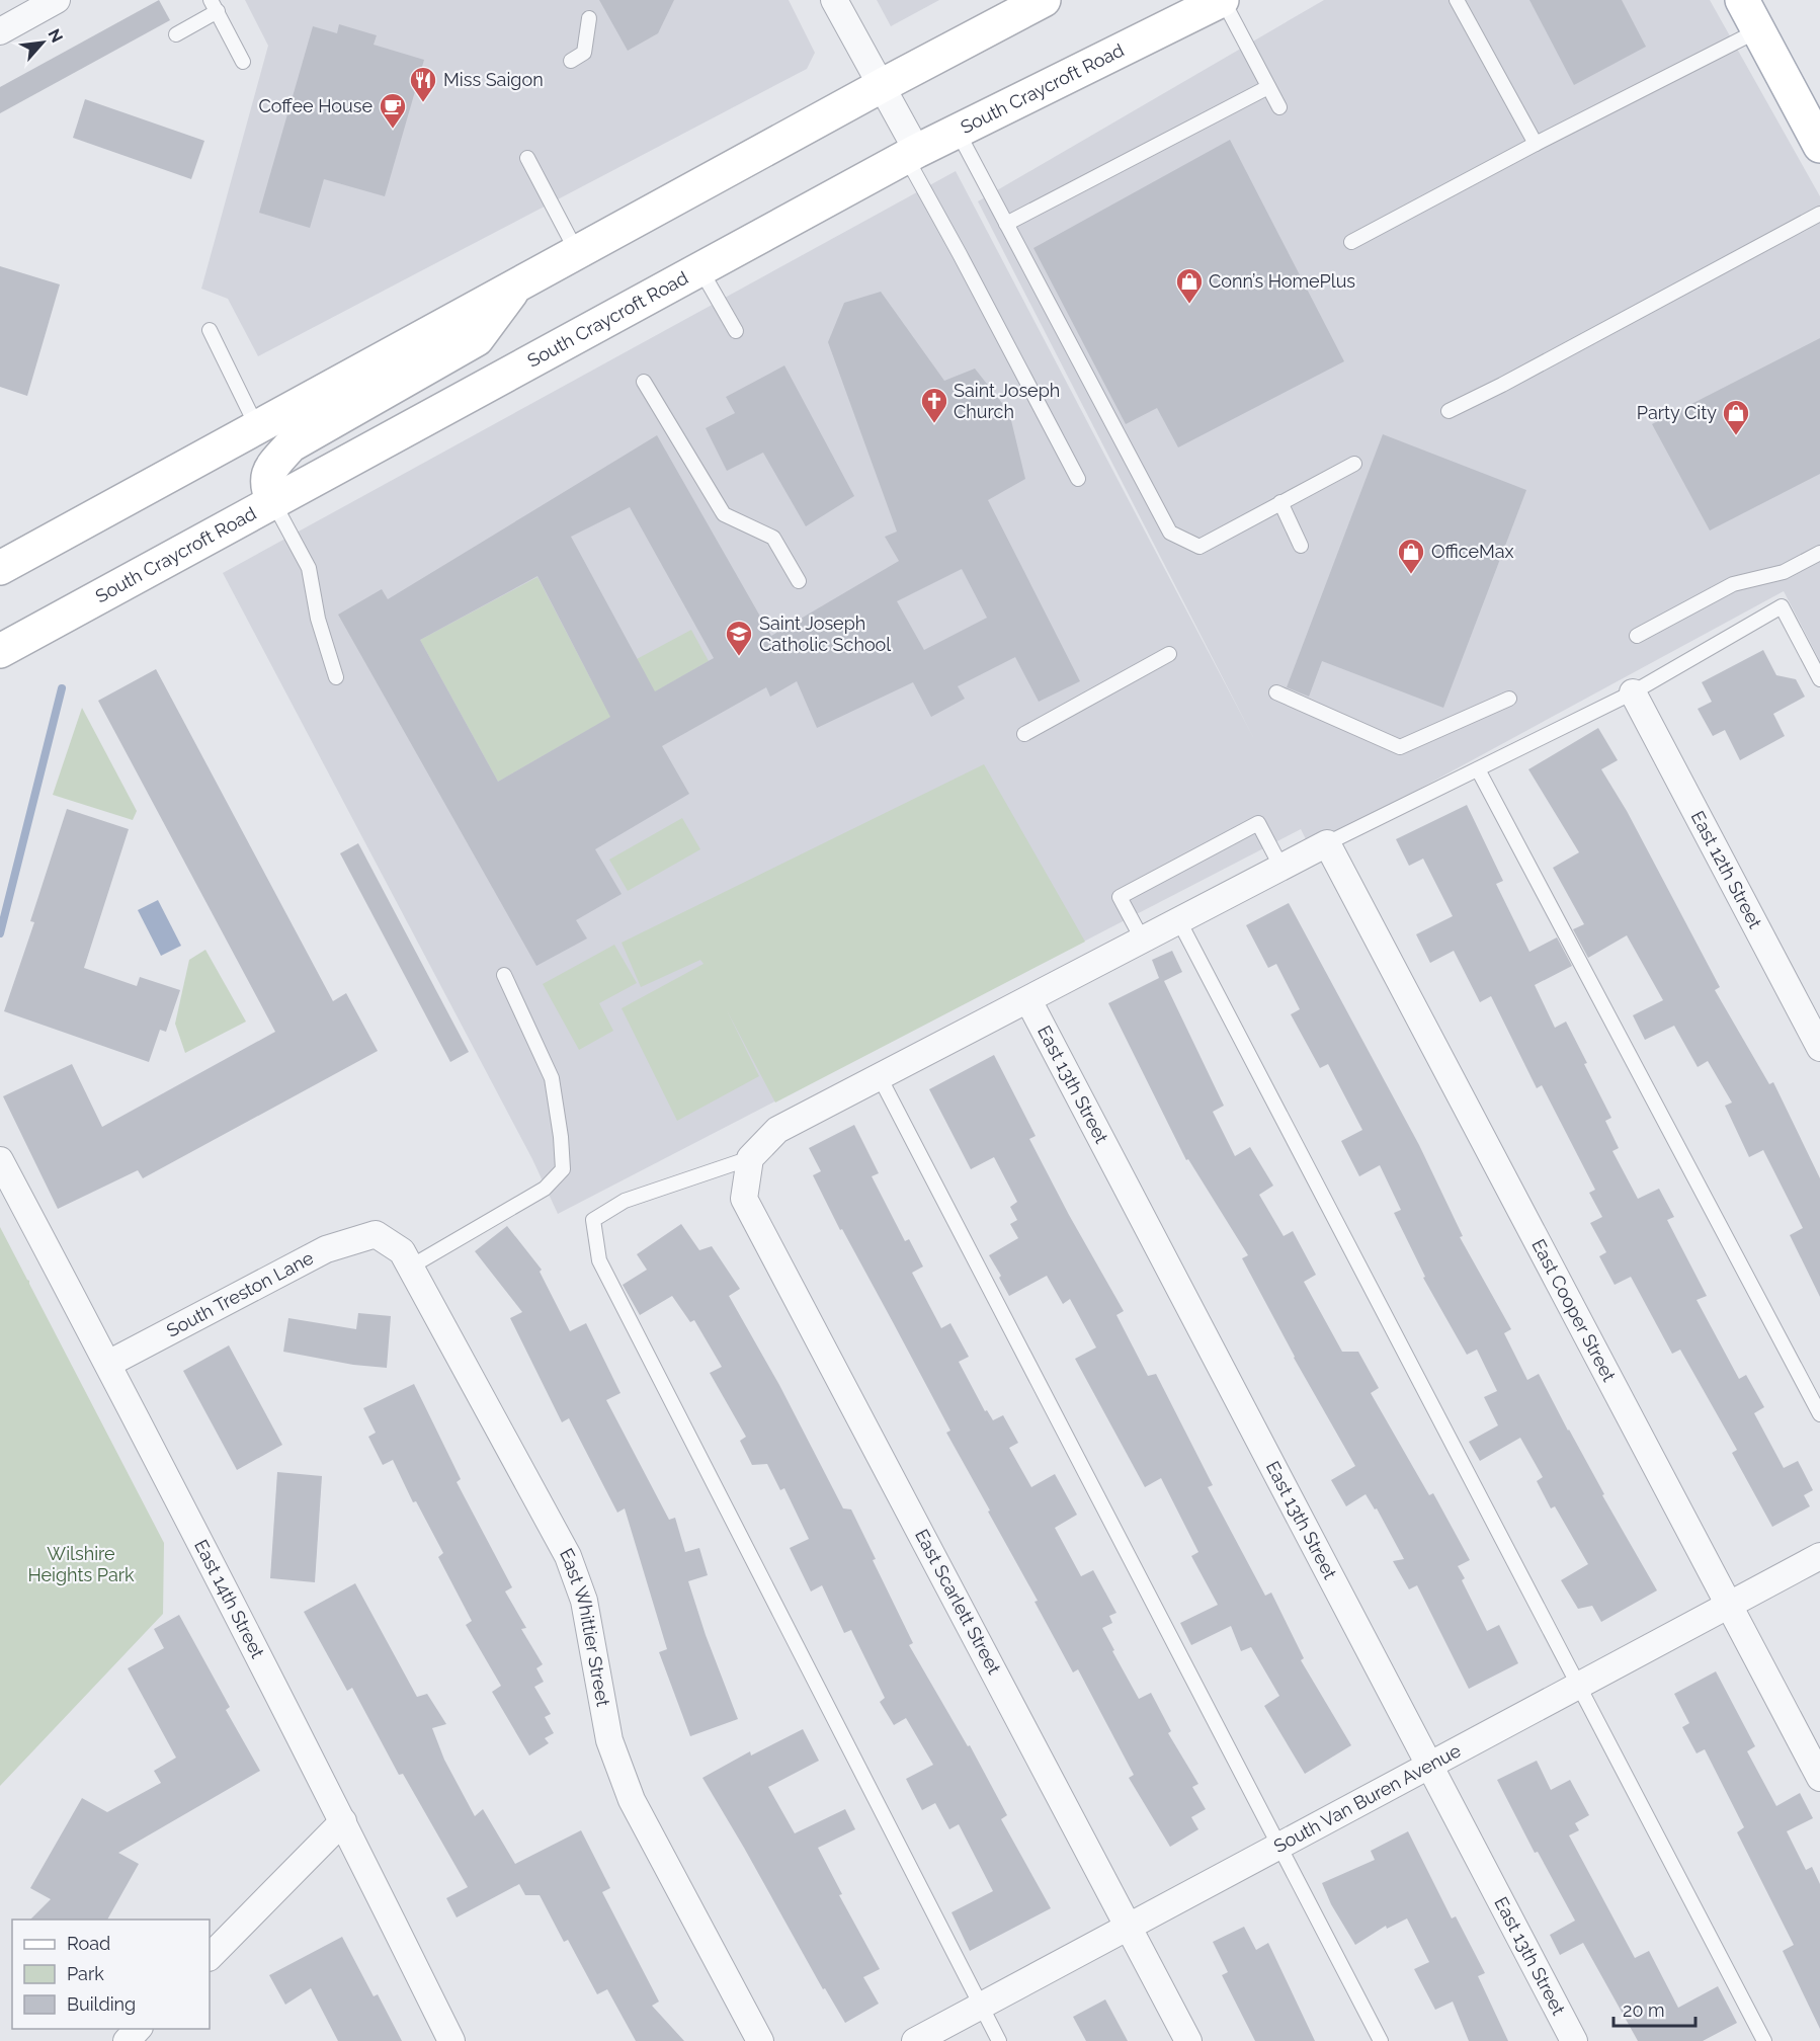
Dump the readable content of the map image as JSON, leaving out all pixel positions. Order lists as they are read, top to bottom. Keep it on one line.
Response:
{"streets":{"main road":["South Craycroft Road"],"street":["East 12th Street","East 13th Street","South Treston Lane","East Cooper Street","East 14th Street","East Scarlett Street","East Whittier Street","South Van Buren Avenue"]},"crossings":[["East 13th Street","South Van Buren Avenue"],["South Treston Lane","East 14th Street"],["South Treston Lane","East Whittier Street"],["East Cooper Street","South Van Buren Avenue"],["East Scarlett Street","South Van Buren Avenue"]],"parks":["Wilshire Heights Park"],"places":{"restaurant":["Miss Saigon"],"cafe":["Coffee House"],"shop":["Conn’s HomePlus","Party City","OfficeMax"],"church":["Saint Joseph Church"],"school or university":["Saint Joseph Catholic School"]},"legend":["Road","Park","Building"],"scale_bar":"20 m","north":"top right"}
